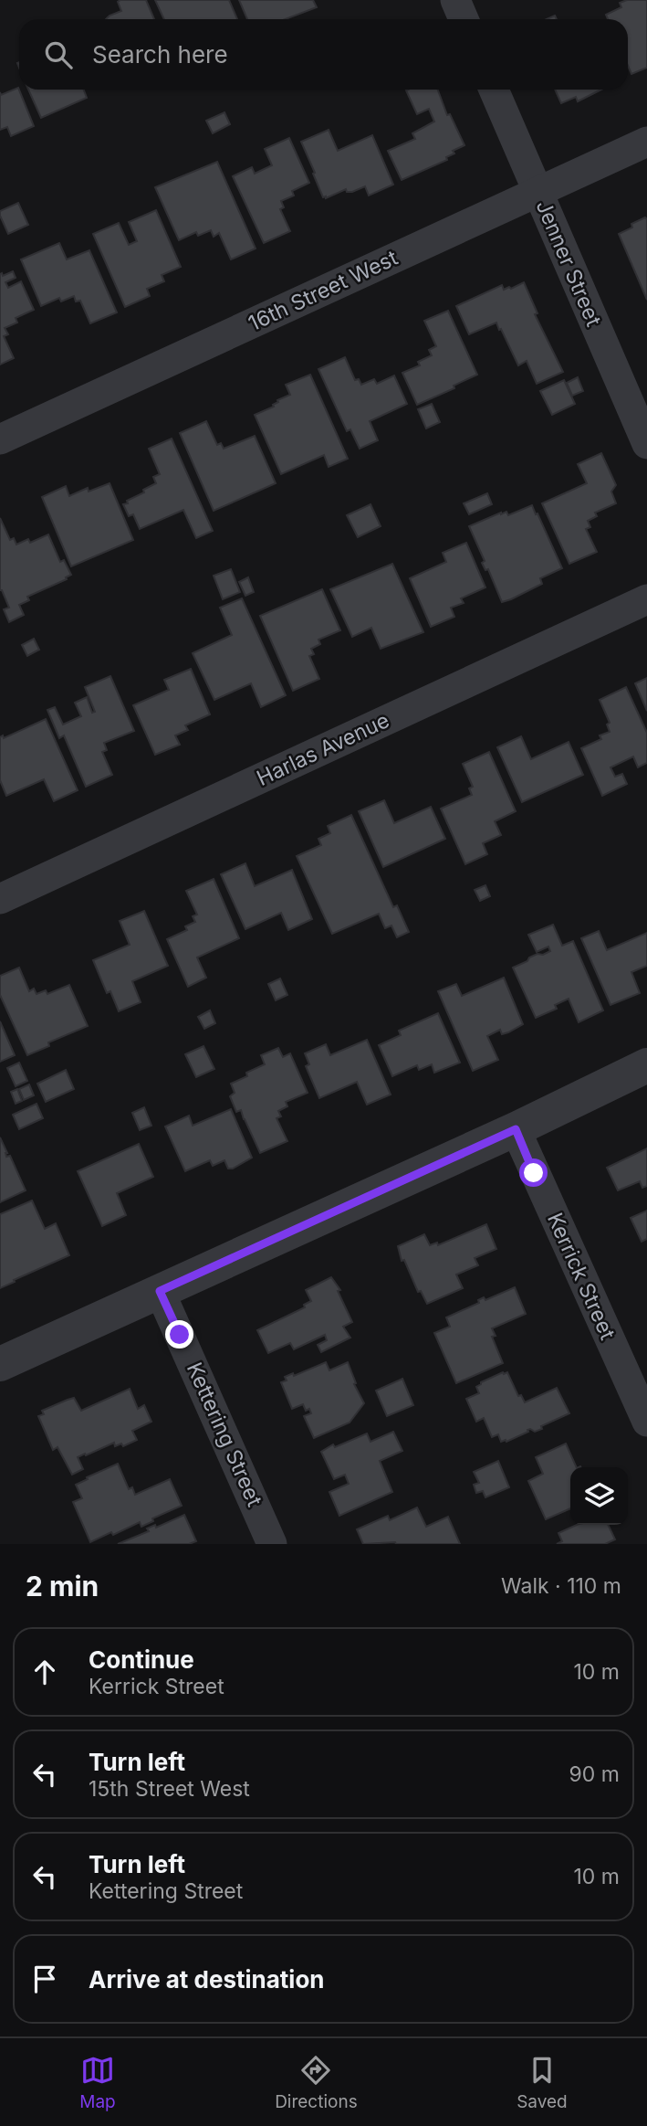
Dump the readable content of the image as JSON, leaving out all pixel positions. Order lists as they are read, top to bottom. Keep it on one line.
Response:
{"streets":{"street":["Jenner Street","16th Street West","Harlas Avenue","Kerrick Street","Kettering Street"]},"crossings":[["Jenner Street","16th Street West"]],"page":{"search":"Search here","heading":["2 min","Walk · 110 m"],"list":[["Continue","Kerrick Street","10 m"],["Turn left","15th Street West","90 m"],["Turn left","Kettering Street","10 m"],"Arrive at destination"],"nav":["Map","Directions","Saved"]}}
